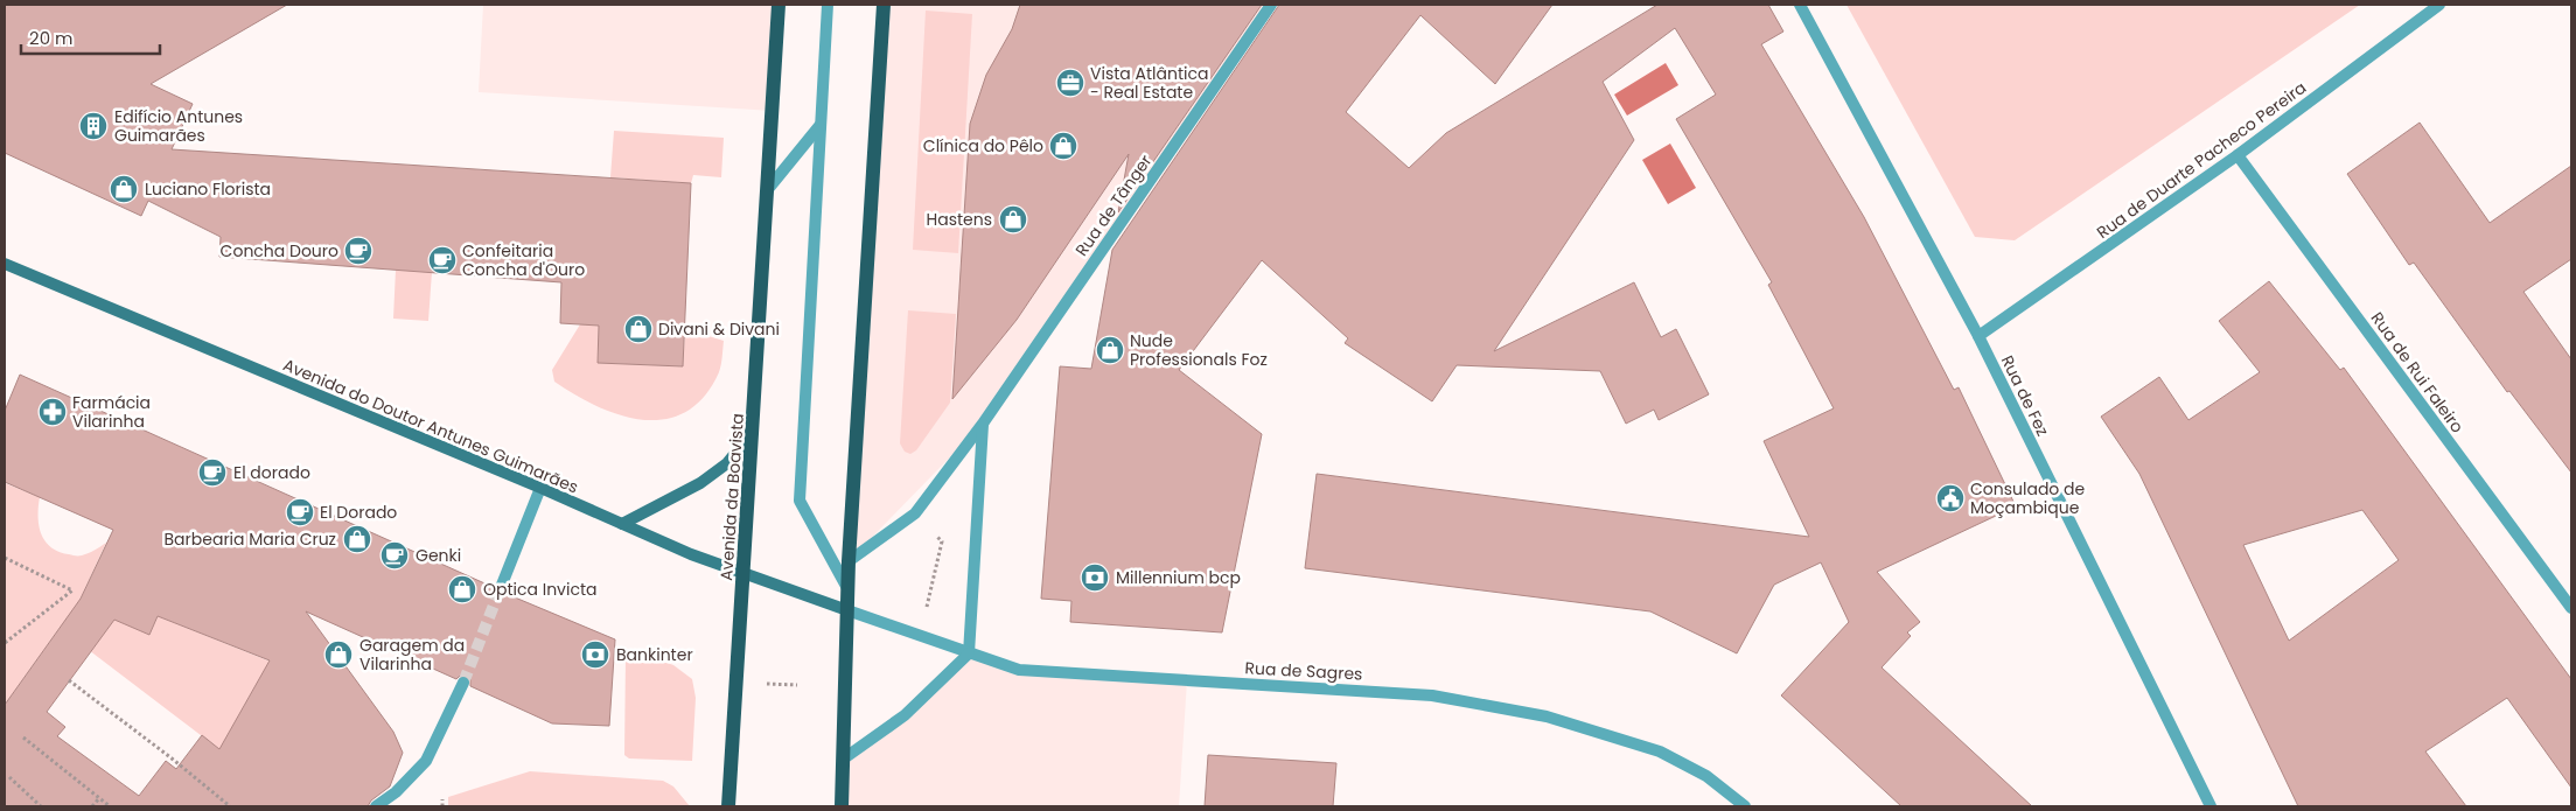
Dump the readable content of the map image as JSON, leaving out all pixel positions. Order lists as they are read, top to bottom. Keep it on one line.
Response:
{"streets":{"main road":["Avenida do Doutor Antunes Guimarães","Avenida da Boavista"],"street":["Rua de Duarte Pacheco Pereira","Rua de Tânger","Rua de Rui Faleiro","Rua de Fez","Rua de Sagres"]},"crossings":[["Rua de Duarte Pacheco Pereira","Rua de Rui Faleiro"],["Rua de Duarte Pacheco Pereira","Rua de Fez"],["Avenida do Doutor Antunes Guimarães","Avenida da Boavista"],["Avenida do Doutor Antunes Guimarães","Rua de Sagres"]],"places":{"office":["Vista Atlântica - Real Estate"],"building":["Edifício Antunes Guimarães"],"shop":["Clínica do Pêlo","Luciano Florista","Hastens","Divani & Divani","Nude Professionals Foz","Barbearia Maria Cruz","Optica Invicta","Garagem da Vilarinha"],"cafe":["Concha Douro","Confeitaria Concha d'Ouro","El dorado","El Dorado","Genki"],"pharmacy":["Farmácia Vilarinha"],"public building":["Consulado de Moçambique"],"bank":["Millennium bcp","Bankinter"]},"scale_bar":"20 m"}
